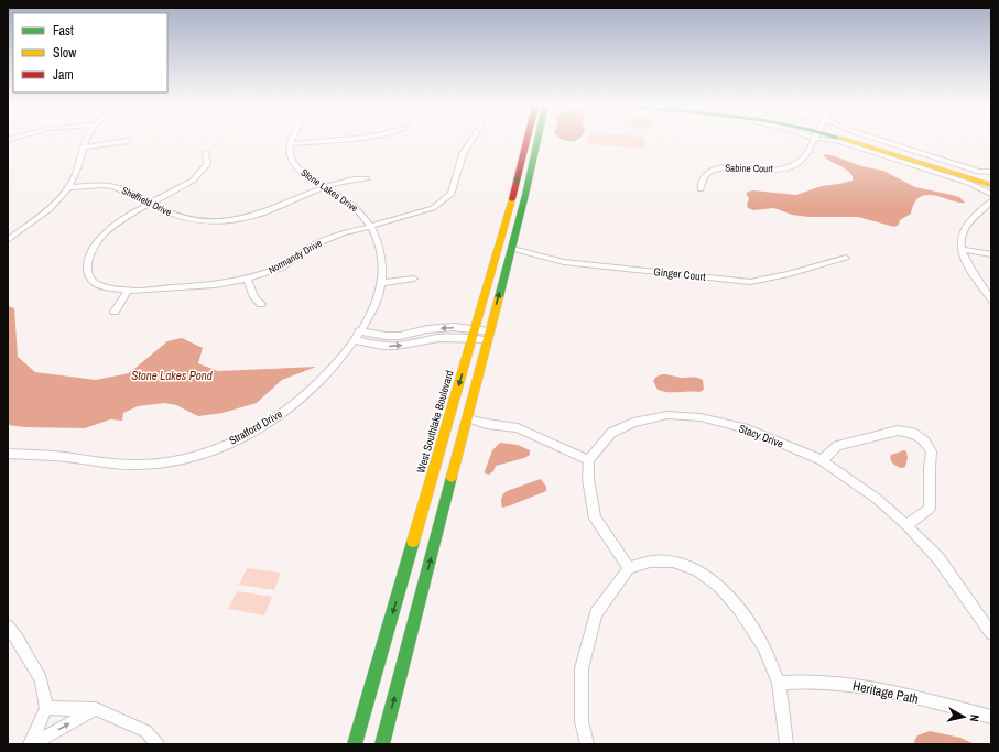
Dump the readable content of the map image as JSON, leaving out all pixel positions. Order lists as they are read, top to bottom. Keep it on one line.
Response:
{"streets":{"main road":["West Southlake Boulevard"],"street":["Sabine Court","Stone Lakes Drive","Sheffield Drive","Normandy Drive","Ginger Court","Stratford Drive","Stacy Drive","Heritage Path"]},"crossings":[["Stone Lakes Drive","Sheffield Drive"],["Stone Lakes Drive","Normandy Drive"],["Stone Lakes Drive","Stratford Drive"],["Sheffield Drive","Normandy Drive"],["Normandy Drive","Stratford Drive"]],"water":["Stone Lakes Pond"],"legend":["Fast","Slow","Jam"],"north":"right"}
